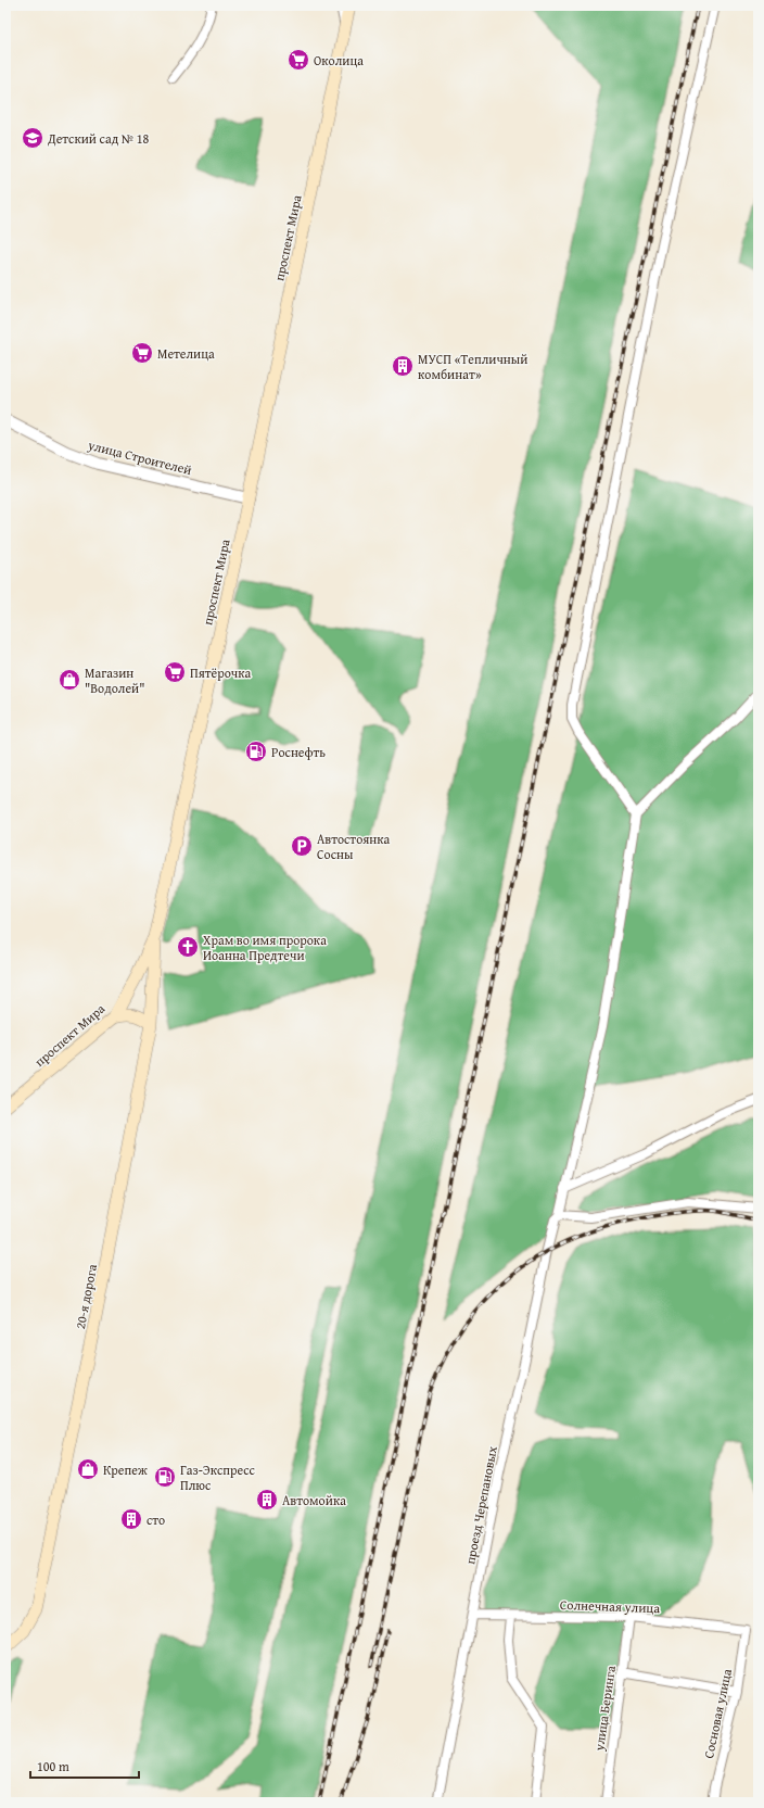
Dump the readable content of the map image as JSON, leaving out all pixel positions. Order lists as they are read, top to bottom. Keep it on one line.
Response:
{"streets":{"main road":["проспект Мира","20-я дорога"],"street":["улица Строителей","проезд Черепановых","Солнечная улица","улица Беринга","Сосновая улица"]},"crossings":[["проспект Мира","улица Строителей"],["проспект Мира","20-я дорога"],["проезд Черепановых","Солнечная улица"],["Солнечная улица","улица Беринга"],["Солнечная улица","Сосновая улица"]],"places":{"supermarket":["Околица","Метелица","Пятёрочка"],"school or university":["Детский сад № 18"],"building":["МУСП «Тепличный комбинат»","Автомойка","сто"],"shop":["Магазин \"Водолей\"","Крепеж"],"fuel station":["Роснефть","Газ-Экспресс Плюс"],"parking":["Автостоянка Сосны"],"church":["Храм во имя пророка Иоанна Предтечи"]},"scale_bar":"100 m"}
